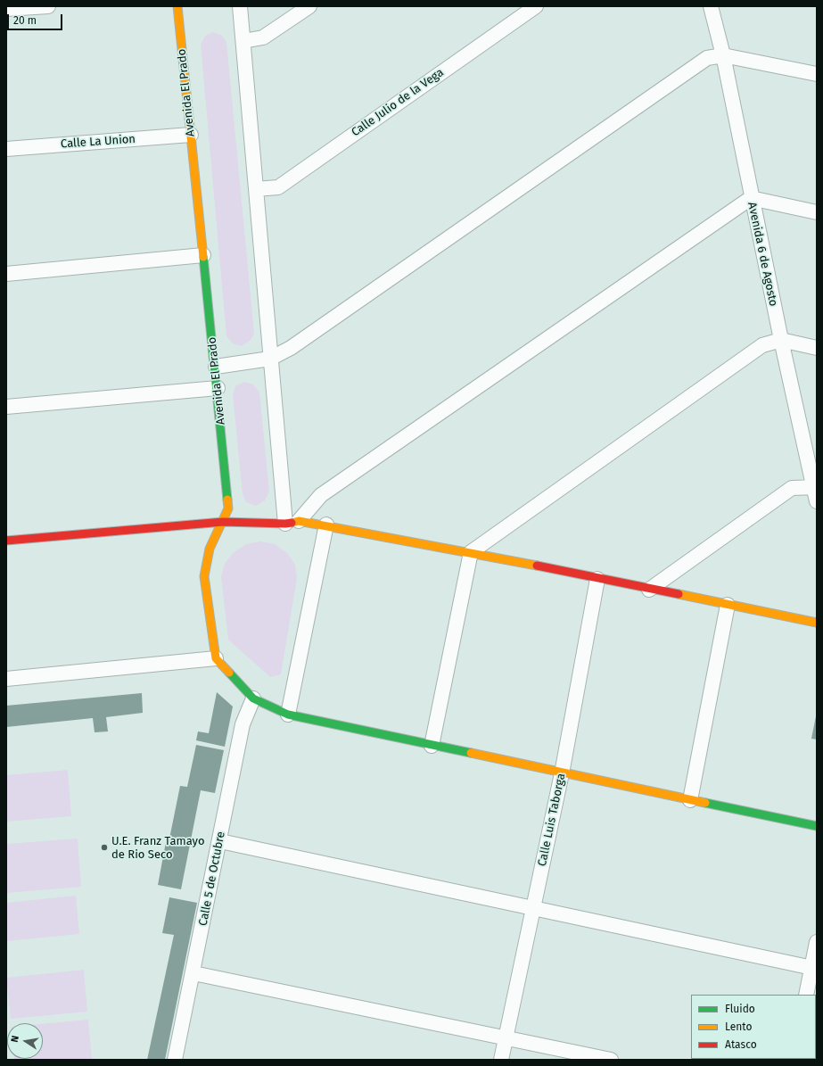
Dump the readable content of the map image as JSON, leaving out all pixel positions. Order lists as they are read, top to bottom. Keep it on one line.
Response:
{"streets":{"street":["Avenida El Prado","Calle Julio de la Vega","Calle La Union","Avenida 6 de Agosto","Calle Luis Taborga","Calle 5 de Octubre"]},"crossings":[["Avenida El Prado","Calle La Union"]],"places":["U.E. Franz Tamayo de Rio Seco"],"legend":["Fluido","Lento","Atasco"],"scale_bar":"20 m","north":"left"}
